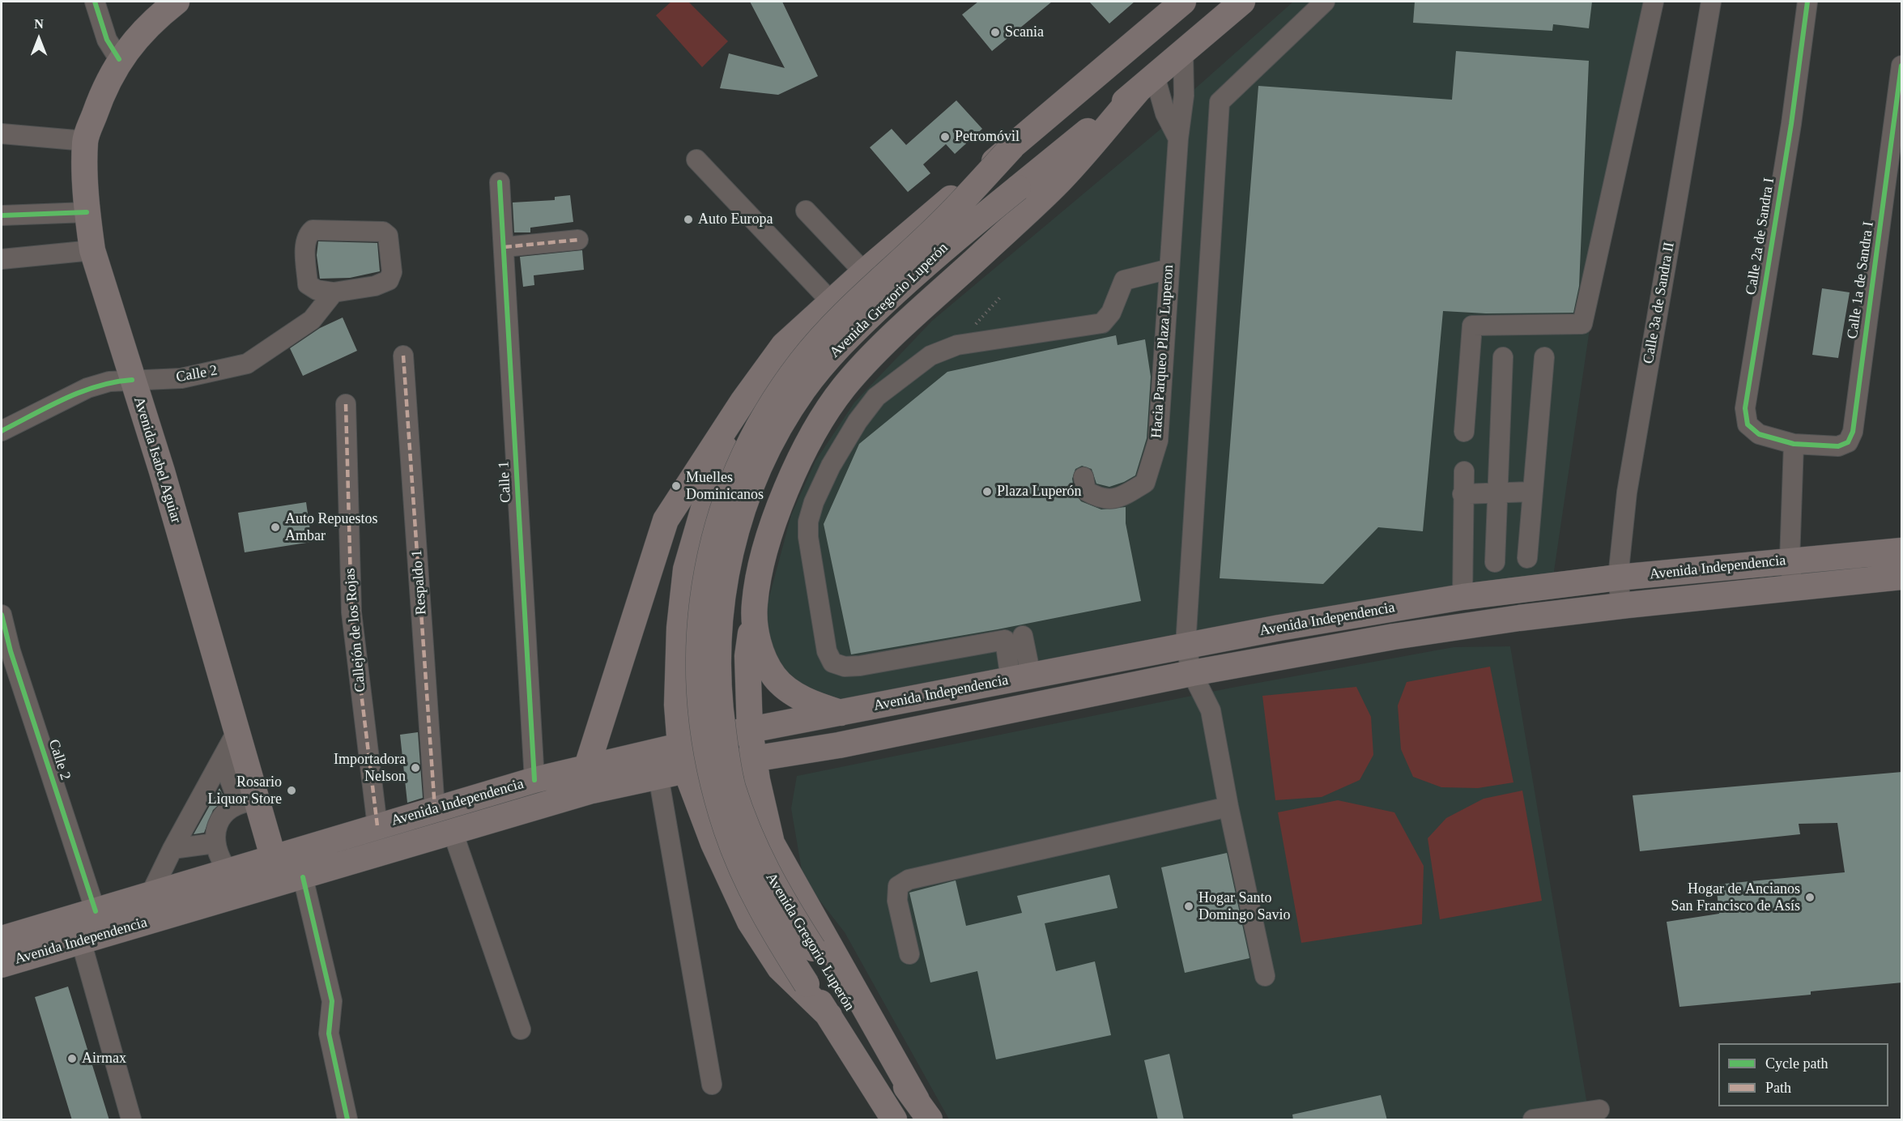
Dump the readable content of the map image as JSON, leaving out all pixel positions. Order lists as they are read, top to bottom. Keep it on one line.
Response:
{"streets":{"main road":["Avenida Gregorio Luperón","Avenida Isabel Aguiar","Avenida Independencia"],"street":["Calle 2a de Sandra I","Calle 1a de Sandra I","Calle 3a de Sandra II","Hacia Parqueo Plaza Luperon","Calle 2","Calle 1","Respaldo 1","Callejón de los Rojas"]},"crossings":[["Calle 2a de Sandra I","Calle 1a de Sandra I"],["Avenida Gregorio Luperón","Hacia Parqueo Plaza Luperon"],["Calle 3a de Sandra II","Avenida Independencia"],["Calle 2","Avenida Isabel Aguiar"],["Calle 2","Avenida Independencia"],["Avenida Isabel Aguiar","Avenida Independencia"],["Calle 1","Avenida Independencia"],["Avenida Independencia","Respaldo 1"],["Avenida Independencia","Callejón de los Rojas"]],"places":["Scania","Petromóvil","Auto Europa","Muelles Dominicanos","Plaza Luperón","Auto Repuestos Ambar","Importadora Nelson","Rosario Liquor Store","Hogar de Ancianos San Francisco de Asís","Hogar Santo Domingo Savio","Airmax"],"legend":["Cycle path","Path"],"north":"top"}
